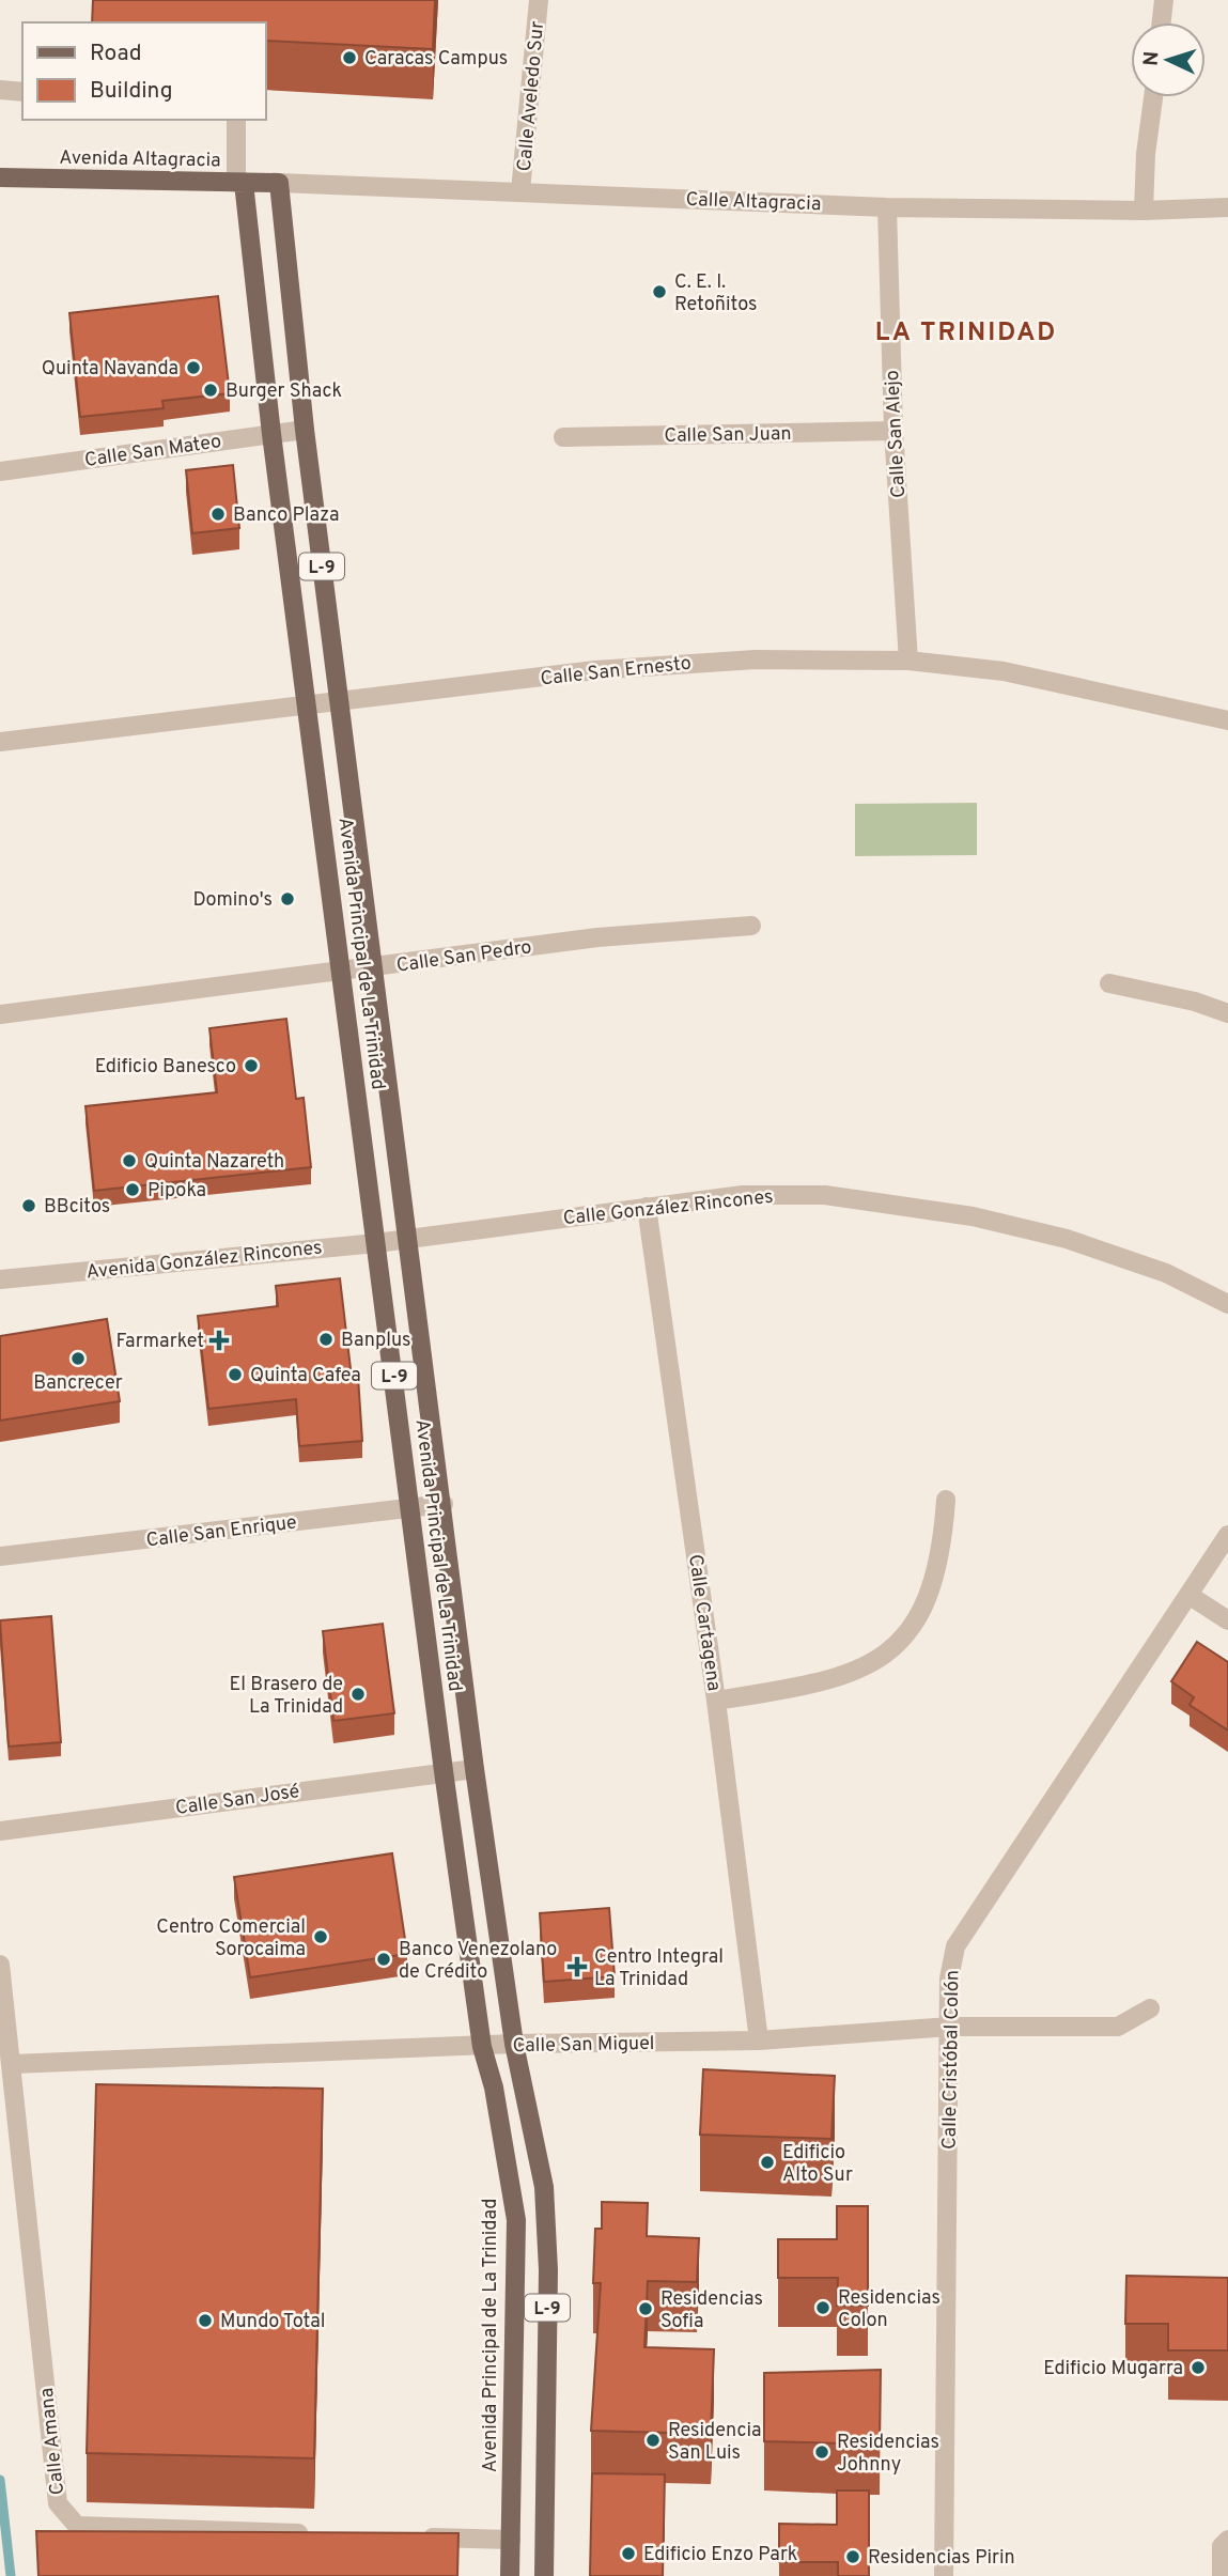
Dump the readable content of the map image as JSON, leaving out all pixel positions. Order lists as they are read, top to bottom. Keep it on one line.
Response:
{"streets":{"main road":["Avenida Altagracia","L-9","Avenida Principal de La Trinidad"],"street":["Calle Aveledo Sur","Calle Altagracia","Calle San Juan","Calle San Alejo","Calle San Mateo","Calle San Ernesto","Calle San Pedro","Calle González Rincones","Avenida González Rincones","Calle San Enrique","Calle Cartagena","Calle San José","Calle San Miguel","Calle Cristóbal Colón","Calle Amana"]},"crossings":[["Calle Aveledo Sur","Calle Altagracia"],["Avenida Altagracia","Calle Altagracia"],["Avenida Altagracia","Avenida Principal de La Trinidad"],["Calle Altagracia","Calle San Alejo"],["Calle Altagracia","Avenida Principal de La Trinidad"],["Calle San Juan","Calle San Alejo"],["Calle San Alejo","Calle San Ernesto"],["Calle San Mateo","Avenida Principal de La Trinidad"],["Calle San Ernesto","Avenida Principal de La Trinidad"],["Avenida Principal de La Trinidad","Calle San Pedro"],["Avenida Principal de La Trinidad","Calle González Rincones"],["Avenida Principal de La Trinidad","Avenida González Rincones"],["Avenida Principal de La Trinidad","Calle San Enrique"],["Avenida Principal de La Trinidad","Calle San José"],["Avenida Principal de La Trinidad","Calle San Miguel"],["Calle González Rincones","Avenida González Rincones"],["Calle González Rincones","Calle Cartagena"],["Calle Cartagena","Calle San Miguel"],["Calle San Miguel","Calle Cristóbal Colón"],["Calle San Miguel","Calle Amana"]],"districts":["LA TRINIDAD"],"places":{"other":["Caracas Campus","C. E. I. Retoñitos","Quinta Navanda","Burger Shack","Banco Plaza","Domino's","Edificio Banesco","Quinta Nazareth","Pipoka","BBcitos","Banplus","Bancrecer","Quinta Cafea","El Brasero de La Trinidad","Centro Comercial Sorocaima","Banco Venezolano de Crédito","Edificio Alto Sur","Residencias Colon","Residencias Sofia","Mundo Total","Edificio Mugarra","Residencia San Luis","Residencias Johnny","Edificio Enzo Park","Residencias Pirin"],"health":["Farmarket","Centro Integral La Trinidad"]},"legend":["Road","Building"],"north":"left"}
